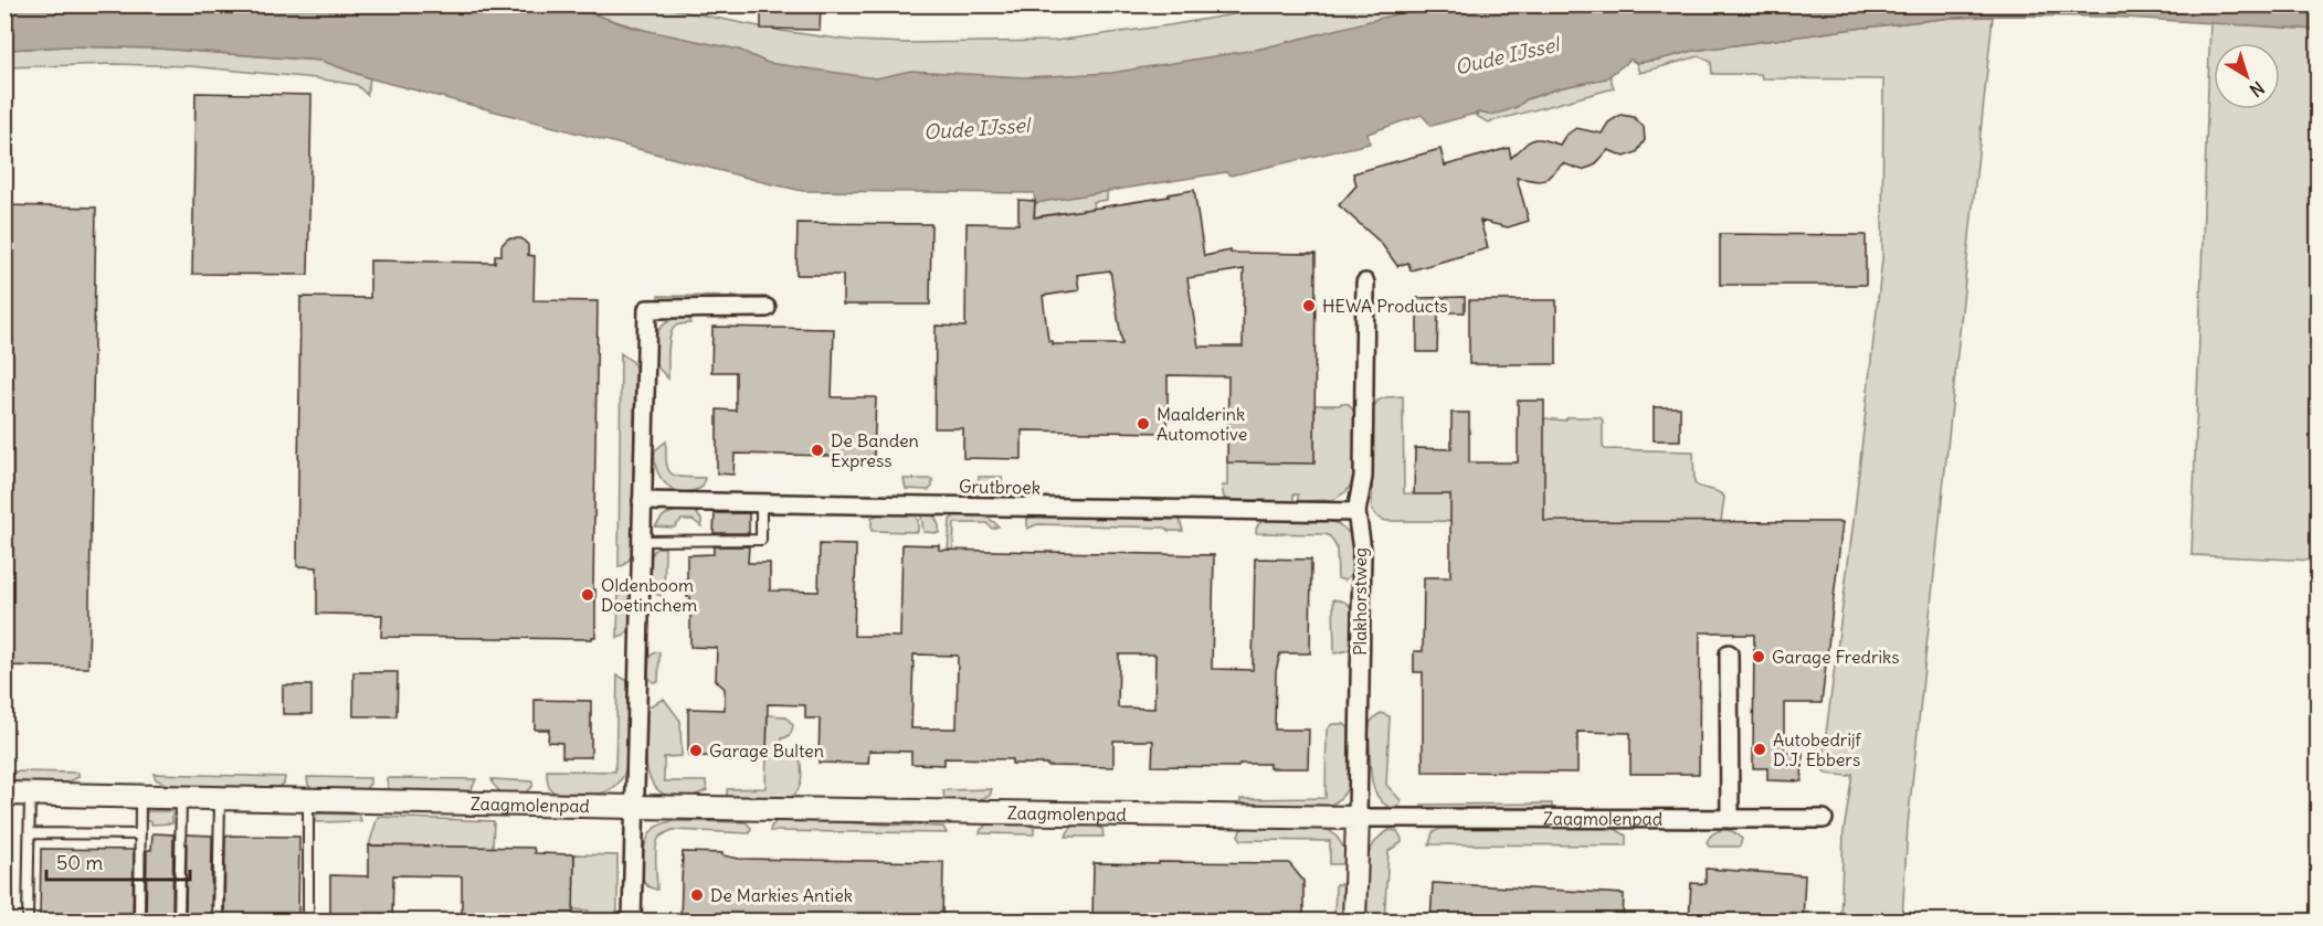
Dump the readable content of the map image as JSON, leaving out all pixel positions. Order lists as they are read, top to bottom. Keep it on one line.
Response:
{"streets":{"street":["Grutbroek","Plakhorstweg","Zaagmolenpad"]},"crossings":[["Grutbroek","Plakhorstweg"],["Plakhorstweg","Zaagmolenpad"]],"water":["Oude IJssel"],"places":["HEWA Products","Maalderink Automotive","De Banden Express","Oldenboom Doetinchem","Garage Fredriks","Autobedrijf D.J. Ebbers","Garage Bulten","De Markies Antiek"],"scale_bar":"50 m","north":"bottom right"}
